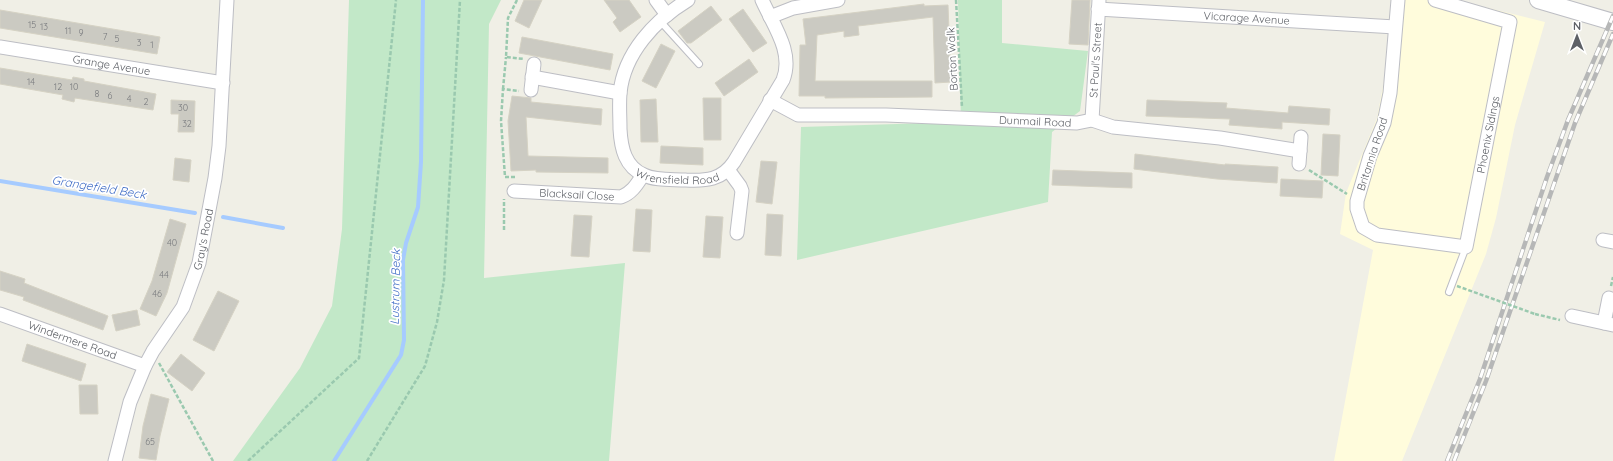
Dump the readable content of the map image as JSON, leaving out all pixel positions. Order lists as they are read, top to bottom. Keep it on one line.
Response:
{"streets":{"street":["Vicarage Avenue","St Paul's Street","Grange Avenue","Dunmail Road","Phoenix Sidings","Britannia Road","Wrensfield Road","Blacksail Close","Gray's Road","Windermere Road"],"path":["Borton Walk"]},"crossings":[["Vicarage Avenue","St Paul's Street"],["Vicarage Avenue","Britannia Road"],["Borton Walk","Dunmail Road"],["St Paul's Street","Dunmail Road"],["Grange Avenue","Gray's Road"],["Dunmail Road","Wrensfield Road"],["Phoenix Sidings","Britannia Road"],["Wrensfield Road","Blacksail Close"],["Gray's Road","Windermere Road"]],"water":["Grangefield Beck","Lustrum Beck"],"house_numbers":["15","13","11","9","7","5","3","1","14","12","10","8","6","4","2","30","32","40","44","46","65"],"north":"top"}
